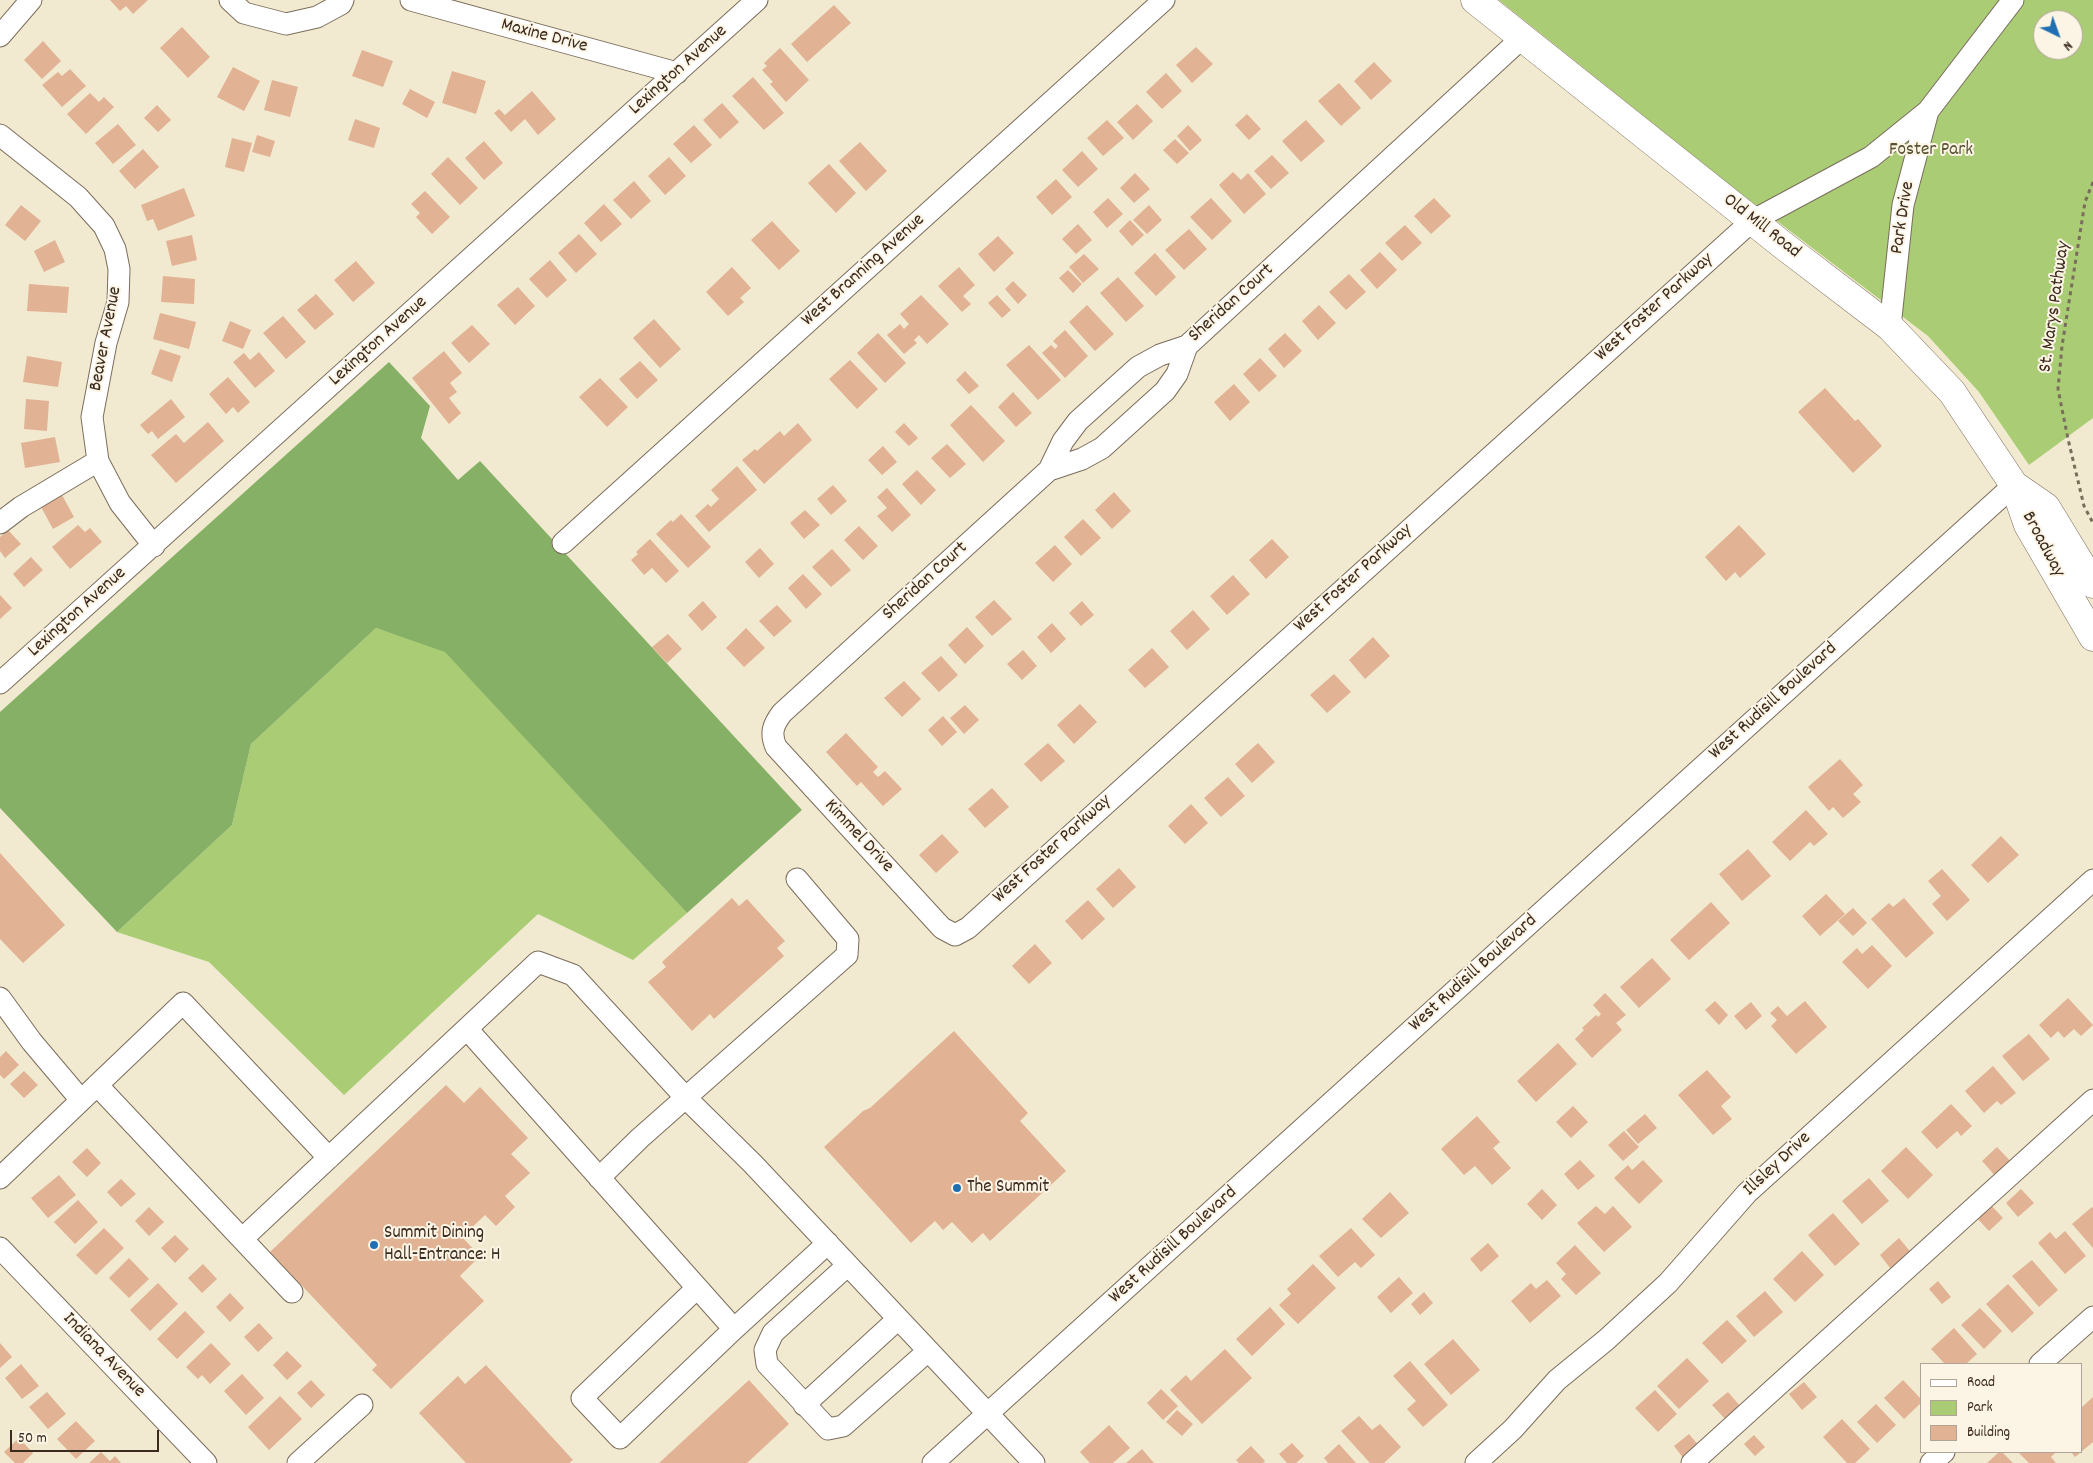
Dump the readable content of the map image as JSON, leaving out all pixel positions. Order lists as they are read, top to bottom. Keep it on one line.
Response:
{"streets":{"main road":["Old Mill Road","Broadway"],"street":["Maxine Drive","Lexington Avenue","Park Drive","West Branning Avenue","Sheridan Court","West Foster Parkway","Beaver Avenue","West Rudisill Boulevard","Kimmel Drive","Illsley Drive","Indiana Avenue"],"path":["St. Marys Pathway"]},"crossings":[["Maxine Drive","Lexington Avenue"],["Lexington Avenue","Beaver Avenue"],["Park Drive","Old Mill Road"],["Park Drive","West Foster Parkway"],["Old Mill Road","Sheridan Court"],["Old Mill Road","West Foster Parkway"],["Old Mill Road","Broadway"],["Old Mill Road","West Rudisill Boulevard"],["Sheridan Court","Kimmel Drive"],["West Foster Parkway","Kimmel Drive"],["Broadway","West Rudisill Boulevard"]],"parks":["Foster Park"],"places":["The Summit","Summit Dining Hall-Entrance: H"],"legend":["Road","Park","Building"],"scale_bar":"50 m","north":"bottom right"}
